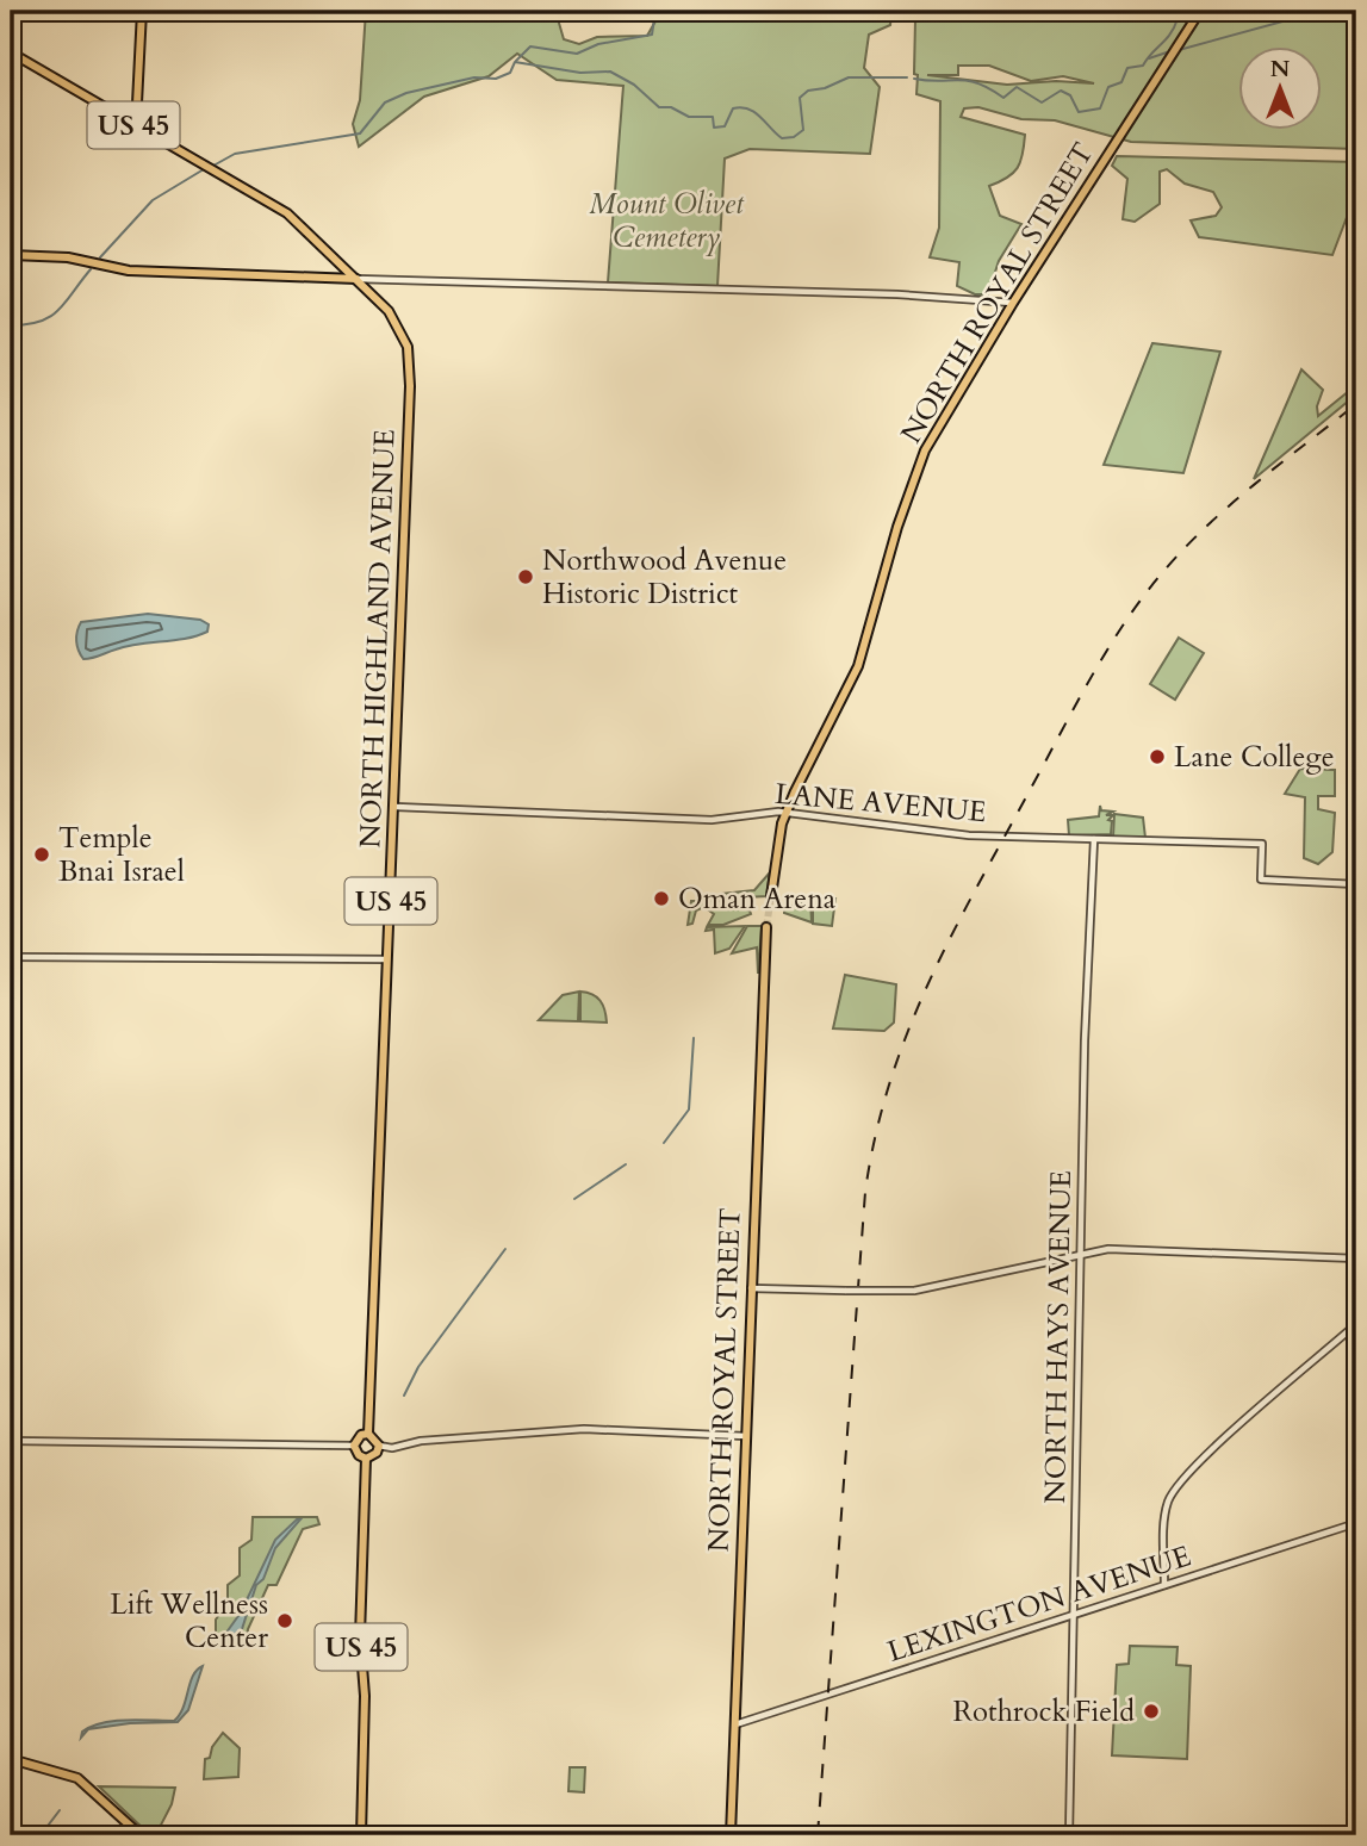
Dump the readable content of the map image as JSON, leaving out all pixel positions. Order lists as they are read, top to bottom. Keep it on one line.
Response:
{"streets":{"main road":["US 45","NORTH ROYAL STREET","NORTH HIGHLAND AVENUE"],"street":["LANE AVENUE","NORTH HAYS AVENUE","LEXINGTON AVENUE"]},"crossings":[["US 45","NORTH HIGHLAND AVENUE"],["NORTH ROYAL STREET","LANE AVENUE"],["NORTH ROYAL STREET","LEXINGTON AVENUE"],["NORTH HIGHLAND AVENUE","LANE AVENUE"],["LANE AVENUE","NORTH HAYS AVENUE"],["NORTH HAYS AVENUE","LEXINGTON AVENUE"]],"parks":["Mount Olivet Cemetery"],"places":["Northwood Avenue Historic District","Lane College","Temple Bnai Israel","Oman Arena","Lift Wellness Center","Rothrock Field"],"north":"top"}
